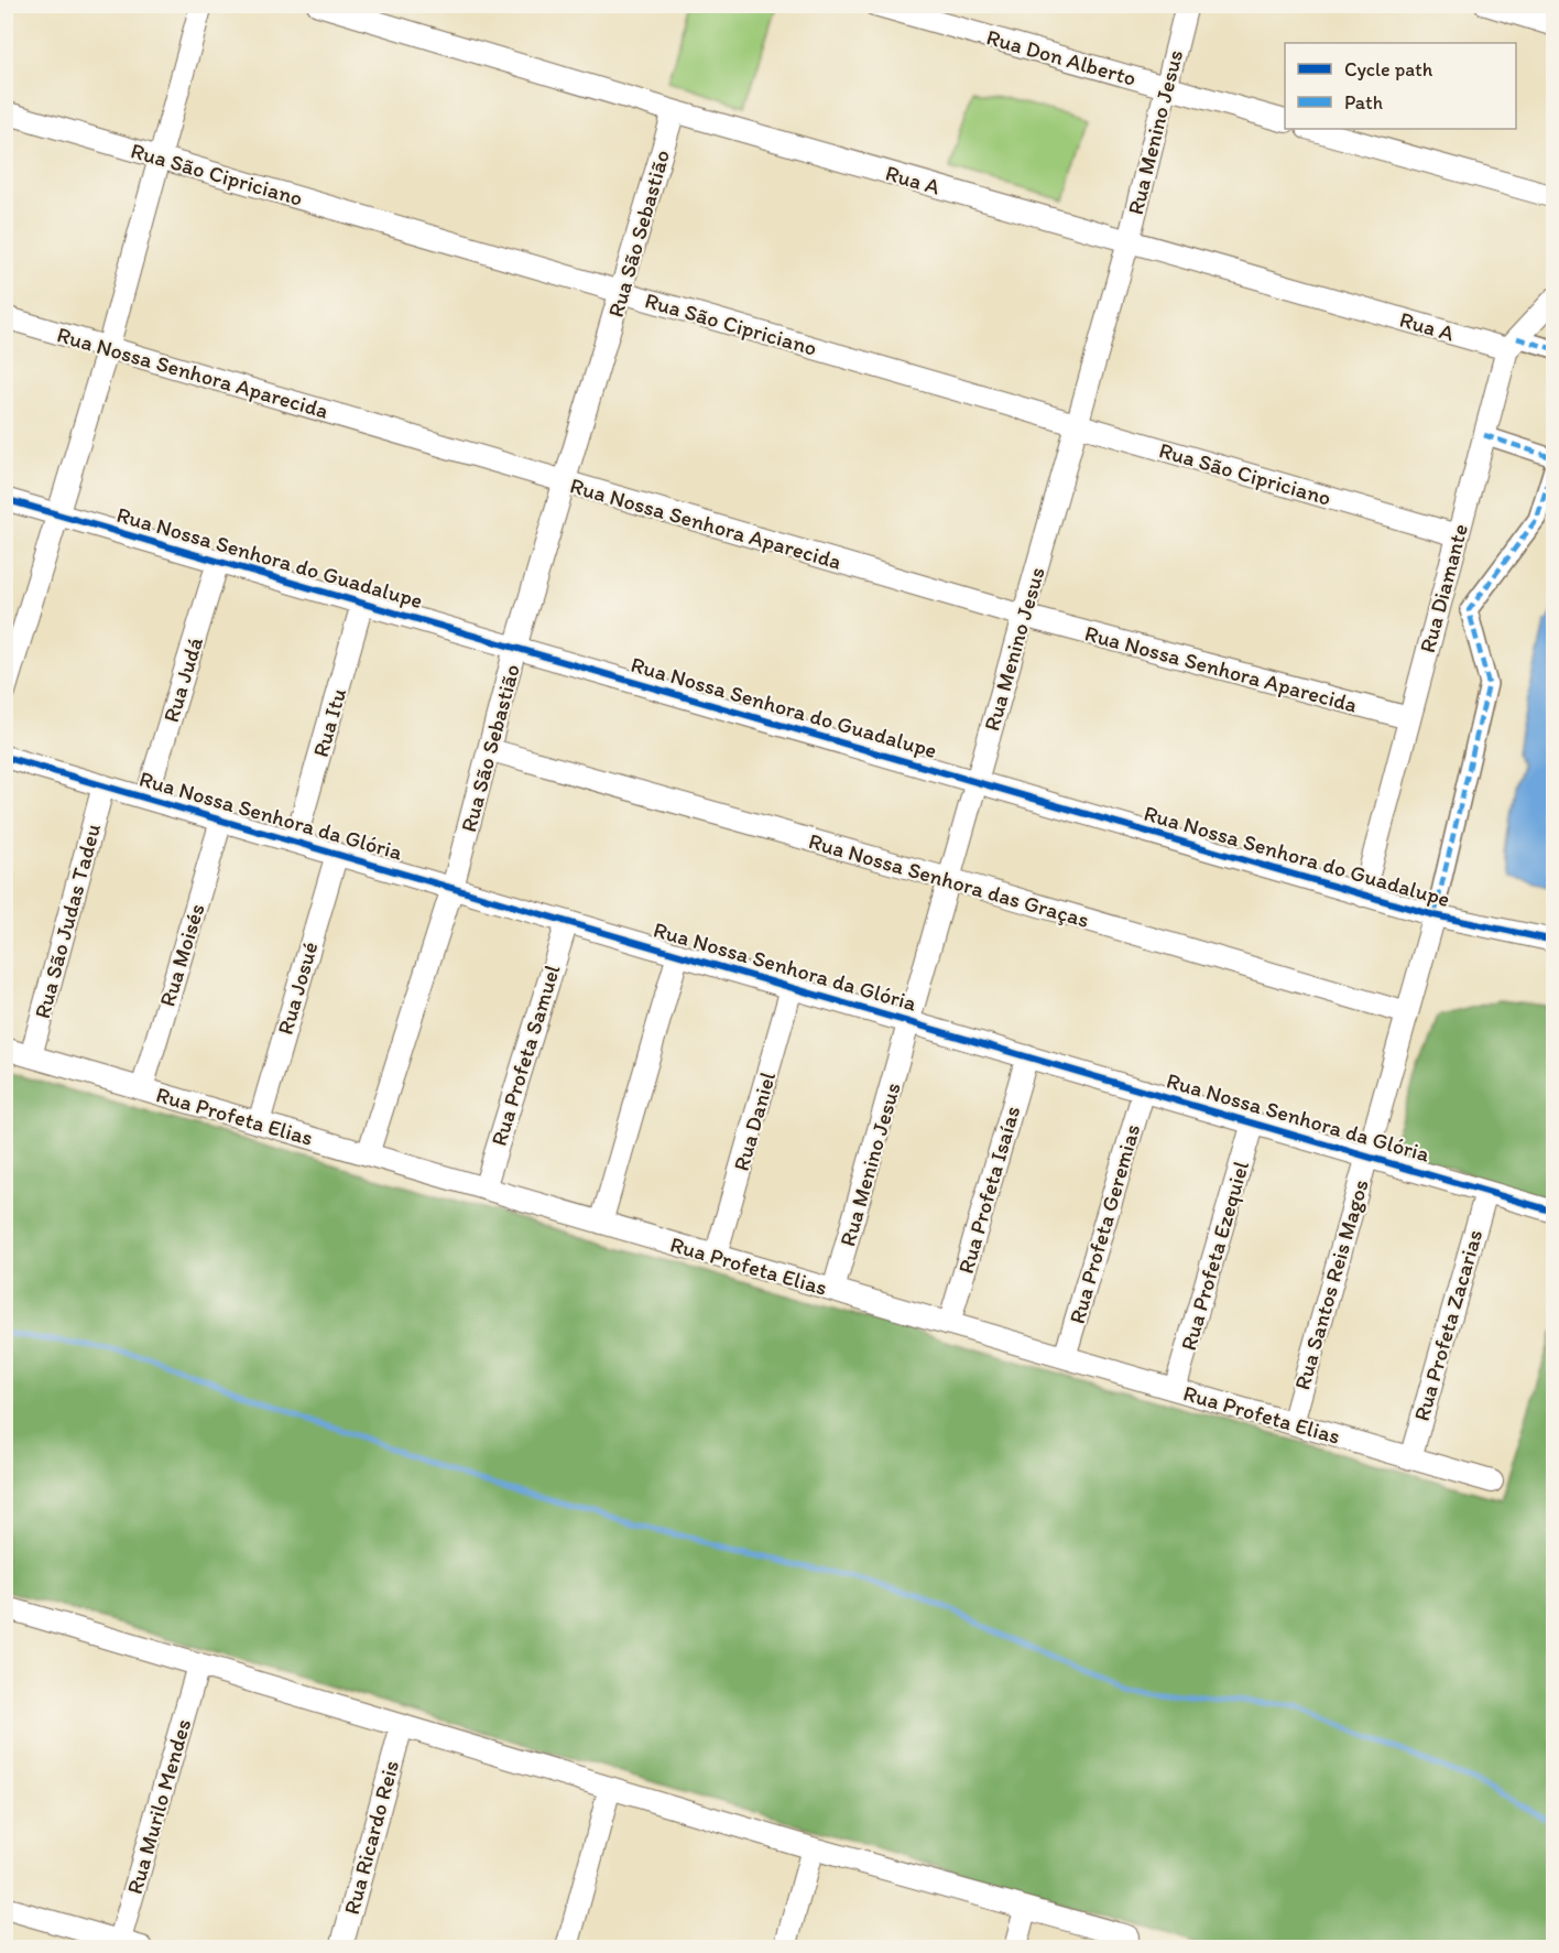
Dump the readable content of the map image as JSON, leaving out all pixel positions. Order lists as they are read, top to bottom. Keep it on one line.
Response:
{"streets":{"street":["Rua Don Alberto","Rua Menino Jesus","Rua São Cipriciano","Rua A","Rua São Sebastião","Rua Nossa Senhora Aparecida","Rua Nossa Senhora do Guadalupe","Rua Diamante","Rua Judá","Rua Itu","Rua Nossa Senhora da Glória","Rua Nossa Senhora das Graças","Rua São Judas Tadeu","Rua Moisés","Rua Josué","Rua Profeta Samuel","Rua Profeta Elias","Rua Daniel","Rua Profeta Isaías","Rua Profeta Geremias","Rua Profeta Ezequiel","Rua Santos Reis Magos","Rua Profeta Zacarias","Rua Murilo Mendes","Rua Ricardo Reis"]},"crossings":[["Rua Don Alberto","Rua Menino Jesus"],["Rua Menino Jesus","Rua São Cipriciano"],["Rua Menino Jesus","Rua A"],["Rua Menino Jesus","Rua Nossa Senhora Aparecida"],["Rua Menino Jesus","Rua Nossa Senhora do Guadalupe"],["Rua Menino Jesus","Rua Nossa Senhora da Glória"],["Rua Menino Jesus","Rua Nossa Senhora das Graças"],["Rua Menino Jesus","Rua Profeta Elias"],["Rua São Cipriciano","Rua São Sebastião"],["Rua São Cipriciano","Rua Diamante"],["Rua A","Rua São Sebastião"],["Rua A","Rua Diamante"],["Rua São Sebastião","Rua Nossa Senhora Aparecida"],["Rua São Sebastião","Rua Nossa Senhora do Guadalupe"],["Rua São Sebastião","Rua Nossa Senhora da Glória"],["Rua São Sebastião","Rua Nossa Senhora das Graças"],["Rua São Sebastião","Rua Profeta Elias"],["Rua Nossa Senhora Aparecida","Rua Diamante"],["Rua Nossa Senhora do Guadalupe","Rua Diamante"],["Rua Nossa Senhora do Guadalupe","Rua Judá"],["Rua Nossa Senhora do Guadalupe","Rua Itu"],["Rua Nossa Senhora do Guadalupe","Rua Santos Reis Magos"],["Rua Judá","Rua Nossa Senhora da Glória"],["Rua Itu","Rua Nossa Senhora da Glória"],["Rua Nossa Senhora da Glória","Rua São Judas Tadeu"],["Rua Nossa Senhora da Glória","Rua Moisés"],["Rua Nossa Senhora da Glória","Rua Josué"],["Rua Nossa Senhora da Glória","Rua Profeta Samuel"],["Rua Nossa Senhora da Glória","Rua Daniel"],["Rua Nossa Senhora da Glória","Rua Profeta Isaías"],["Rua Nossa Senhora da Glória","Rua Profeta Geremias"],["Rua Nossa Senhora da Glória","Rua Profeta Ezequiel"],["Rua Nossa Senhora da Glória","Rua Santos Reis Magos"],["Rua Nossa Senhora da Glória","Rua Profeta Zacarias"],["Rua Nossa Senhora das Graças","Rua Santos Reis Magos"],["Rua São Judas Tadeu","Rua Profeta Elias"],["Rua Moisés","Rua Profeta Elias"],["Rua Josué","Rua Profeta Elias"],["Rua Profeta Samuel","Rua Profeta Elias"],["Rua Profeta Elias","Rua Daniel"],["Rua Profeta Elias","Rua Profeta Isaías"],["Rua Profeta Elias","Rua Profeta Geremias"],["Rua Profeta Elias","Rua Profeta Ezequiel"],["Rua Profeta Elias","Rua Santos Reis Magos"],["Rua Profeta Elias","Rua Profeta Zacarias"]],"legend":["Cycle path","Path"]}
